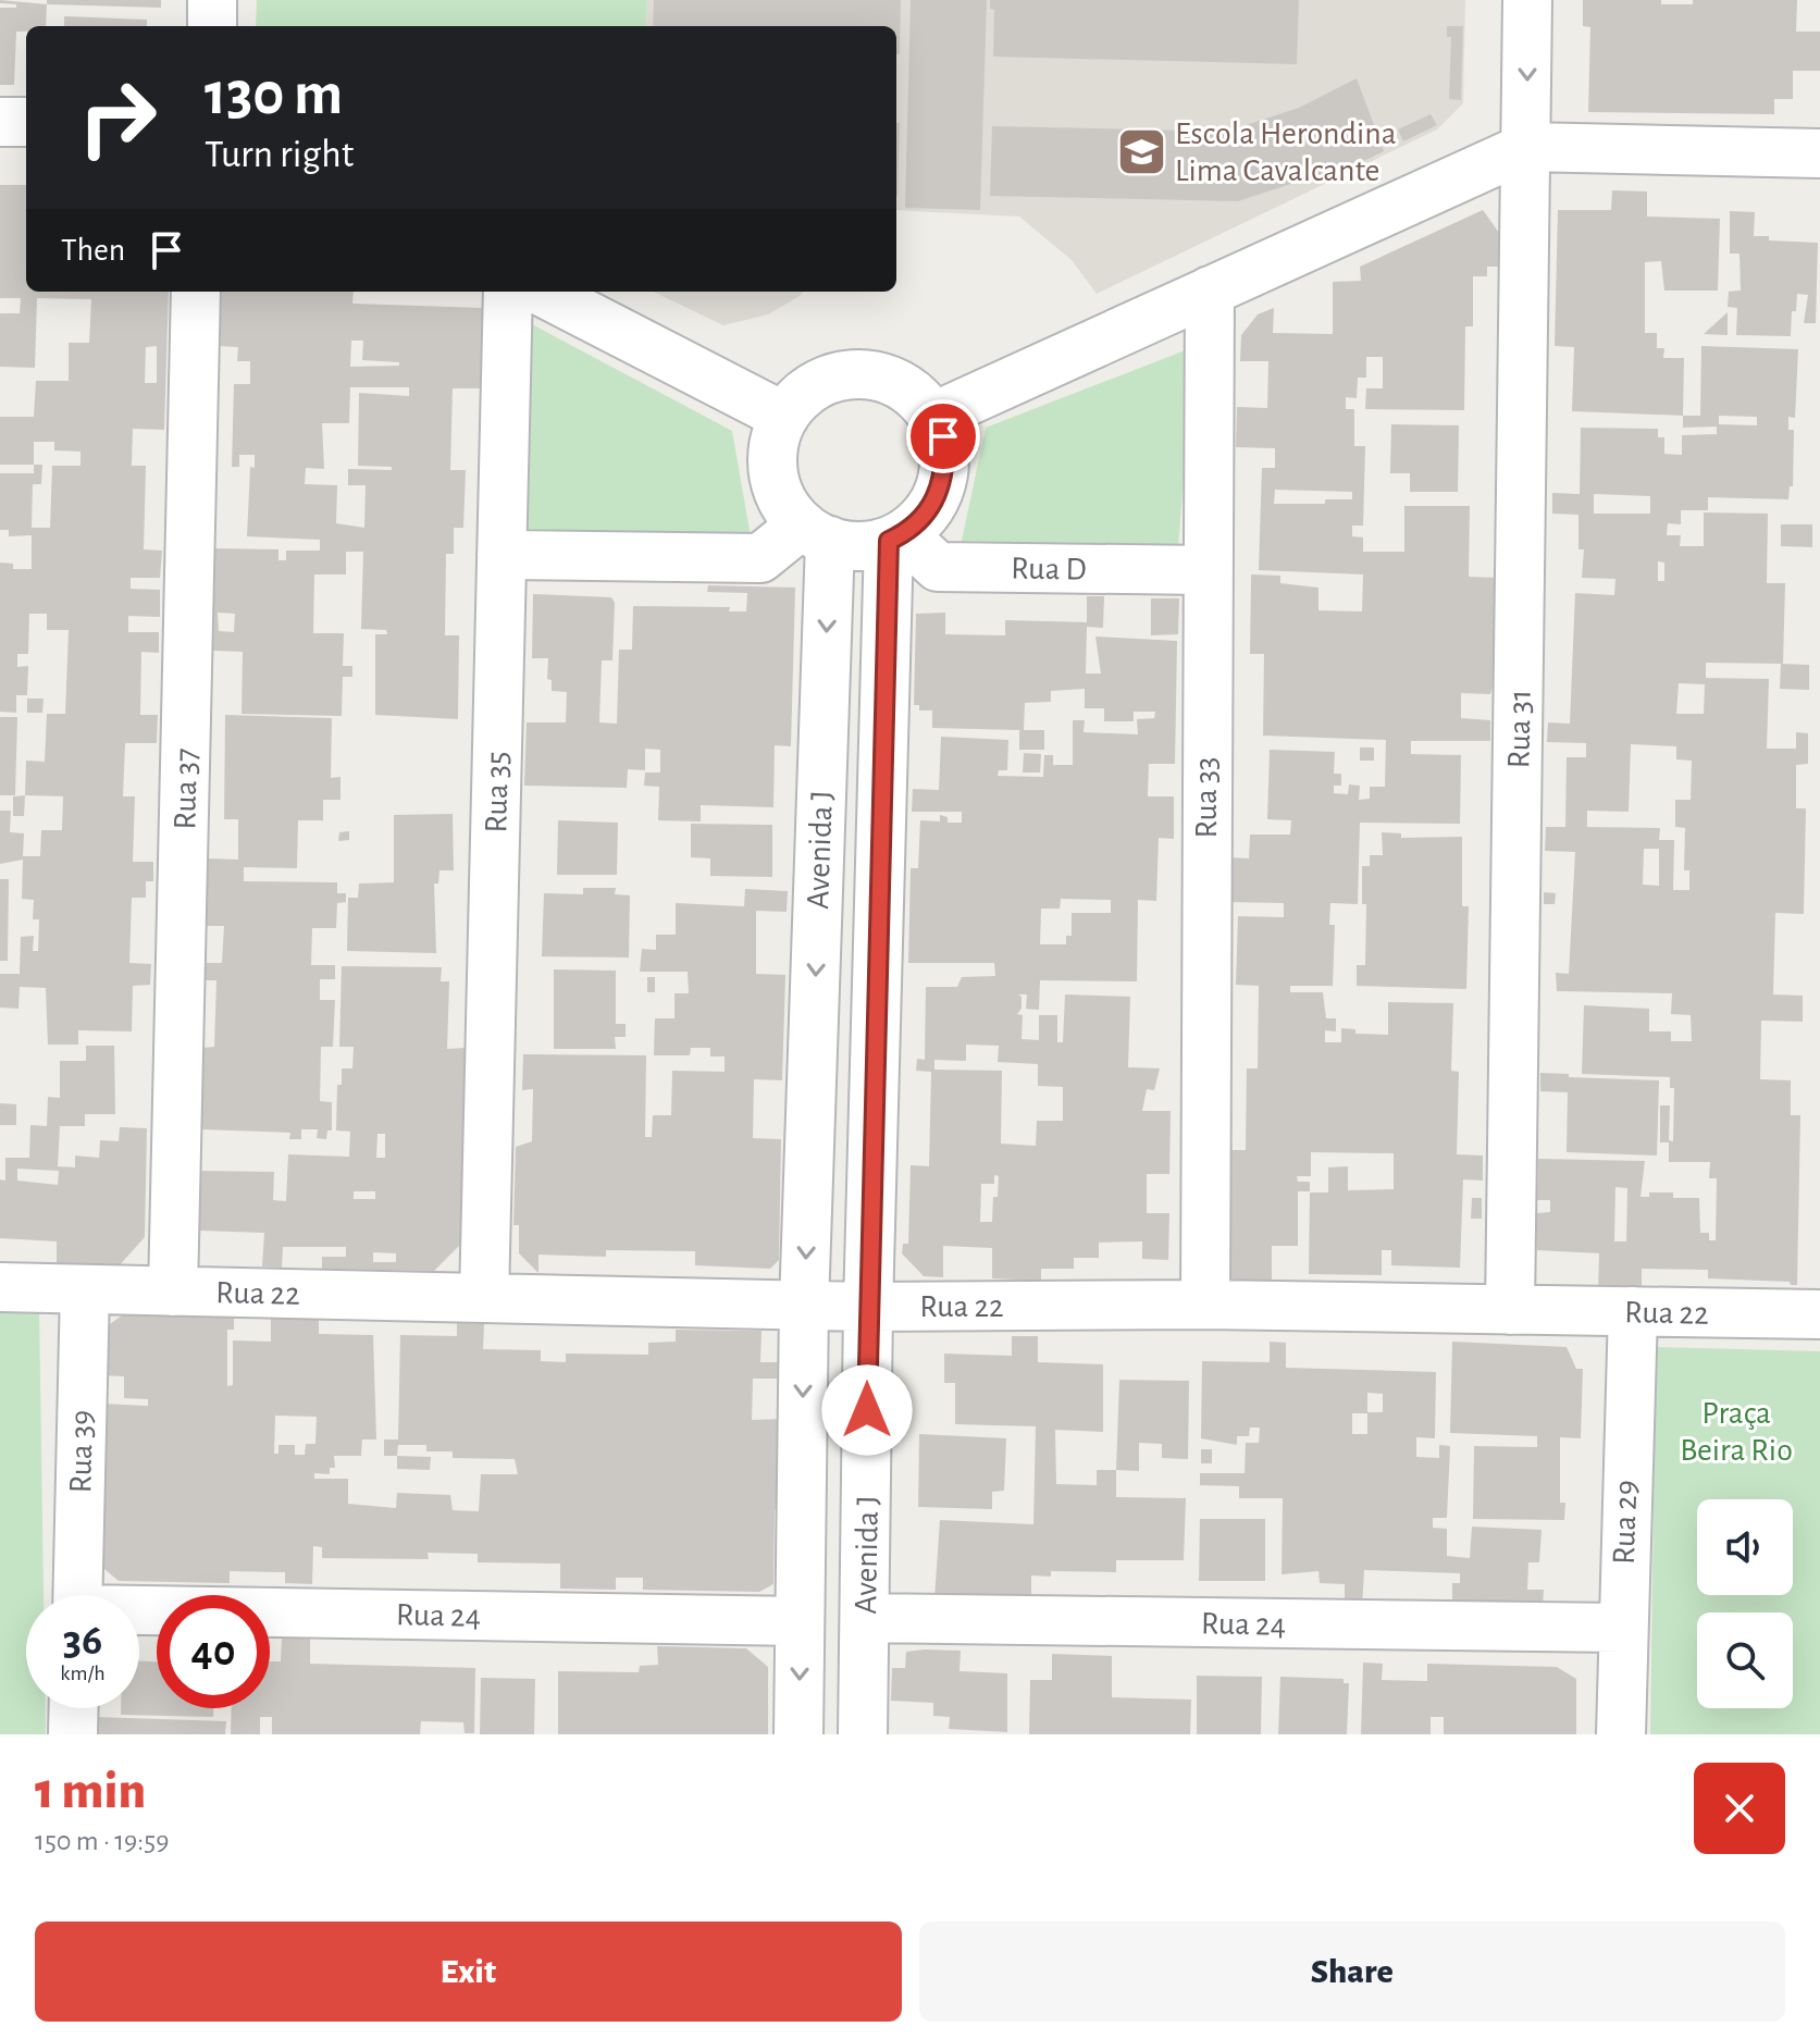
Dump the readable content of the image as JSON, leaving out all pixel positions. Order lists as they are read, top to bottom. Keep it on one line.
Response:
{"streets":{"street":["Rua D","Rua 31","Rua 37","Rua 35","Rua 33","Avenida J","Rua 22","Rua 39","Rua 29","Rua 24"]},"crossings":[["Rua D","Rua 33"],["Rua D","Avenida J"],["Rua 31","Rua 22"],["Rua 37","Rua 22"],["Rua 35","Rua 22"],["Rua 33","Rua 22"],["Avenida J","Rua 22"],["Avenida J","Rua 24"],["Rua 22","Rua 39"],["Rua 22","Rua 29"],["Rua 29","Rua 24"]],"parks":["Praça Beira Rio"],"places":{"school or university":["Escola Herondina Lima Cavalcante"]},"page":{"turn":["130 m","Turn right"],"then":"Then","speed":"36 km/h","limit":"40","heading":["1 min","150 m · 19:59"],"buttons":["Exit","Share"]}}
